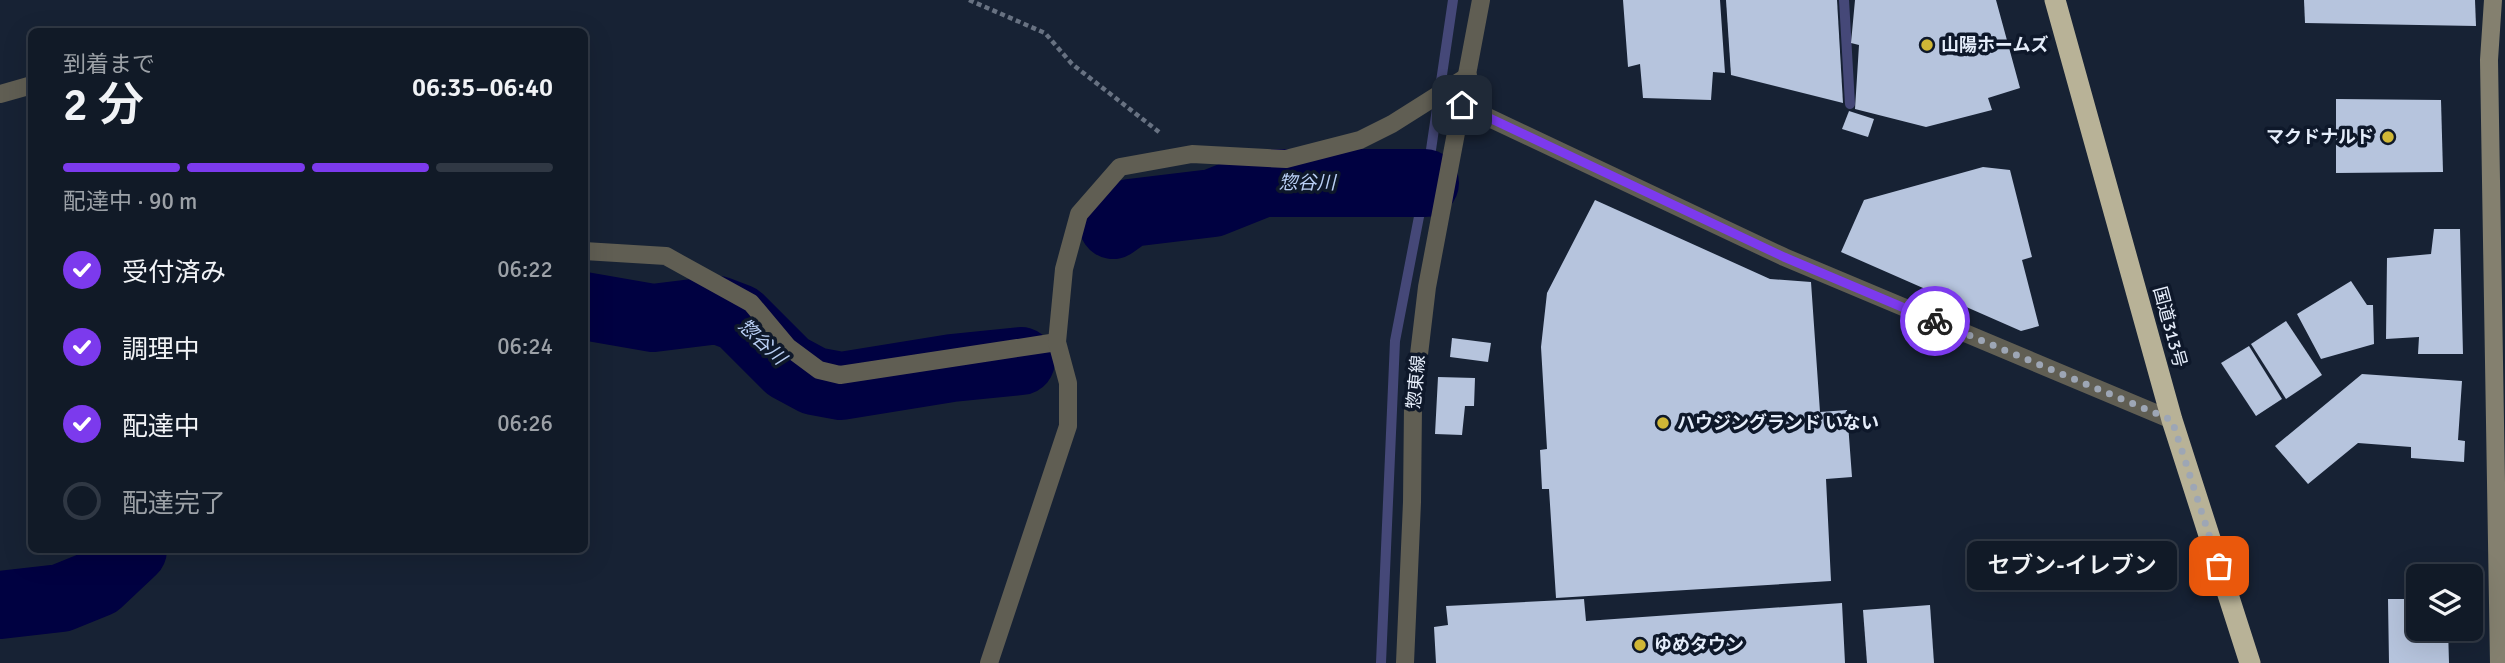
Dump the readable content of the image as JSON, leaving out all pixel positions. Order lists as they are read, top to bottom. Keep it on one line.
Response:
{"streets":{"highway":["国道313号"],"street":["惣東線"]},"water":["惣谷川"],"places":["山陽ホームズ","マクドナルド","ハウジングランド いない","セブン-イレブン","ゆめタウン"],"page":{"heading":["2 分","到着まで","06:35–06:40"],"bar":"配達中 · 90 m","list":[["受付済み","06:22"],["調理中","06:24"],["配達中","06:26"],"配達完了"],"bubble":"セブン-イレブン"}}
